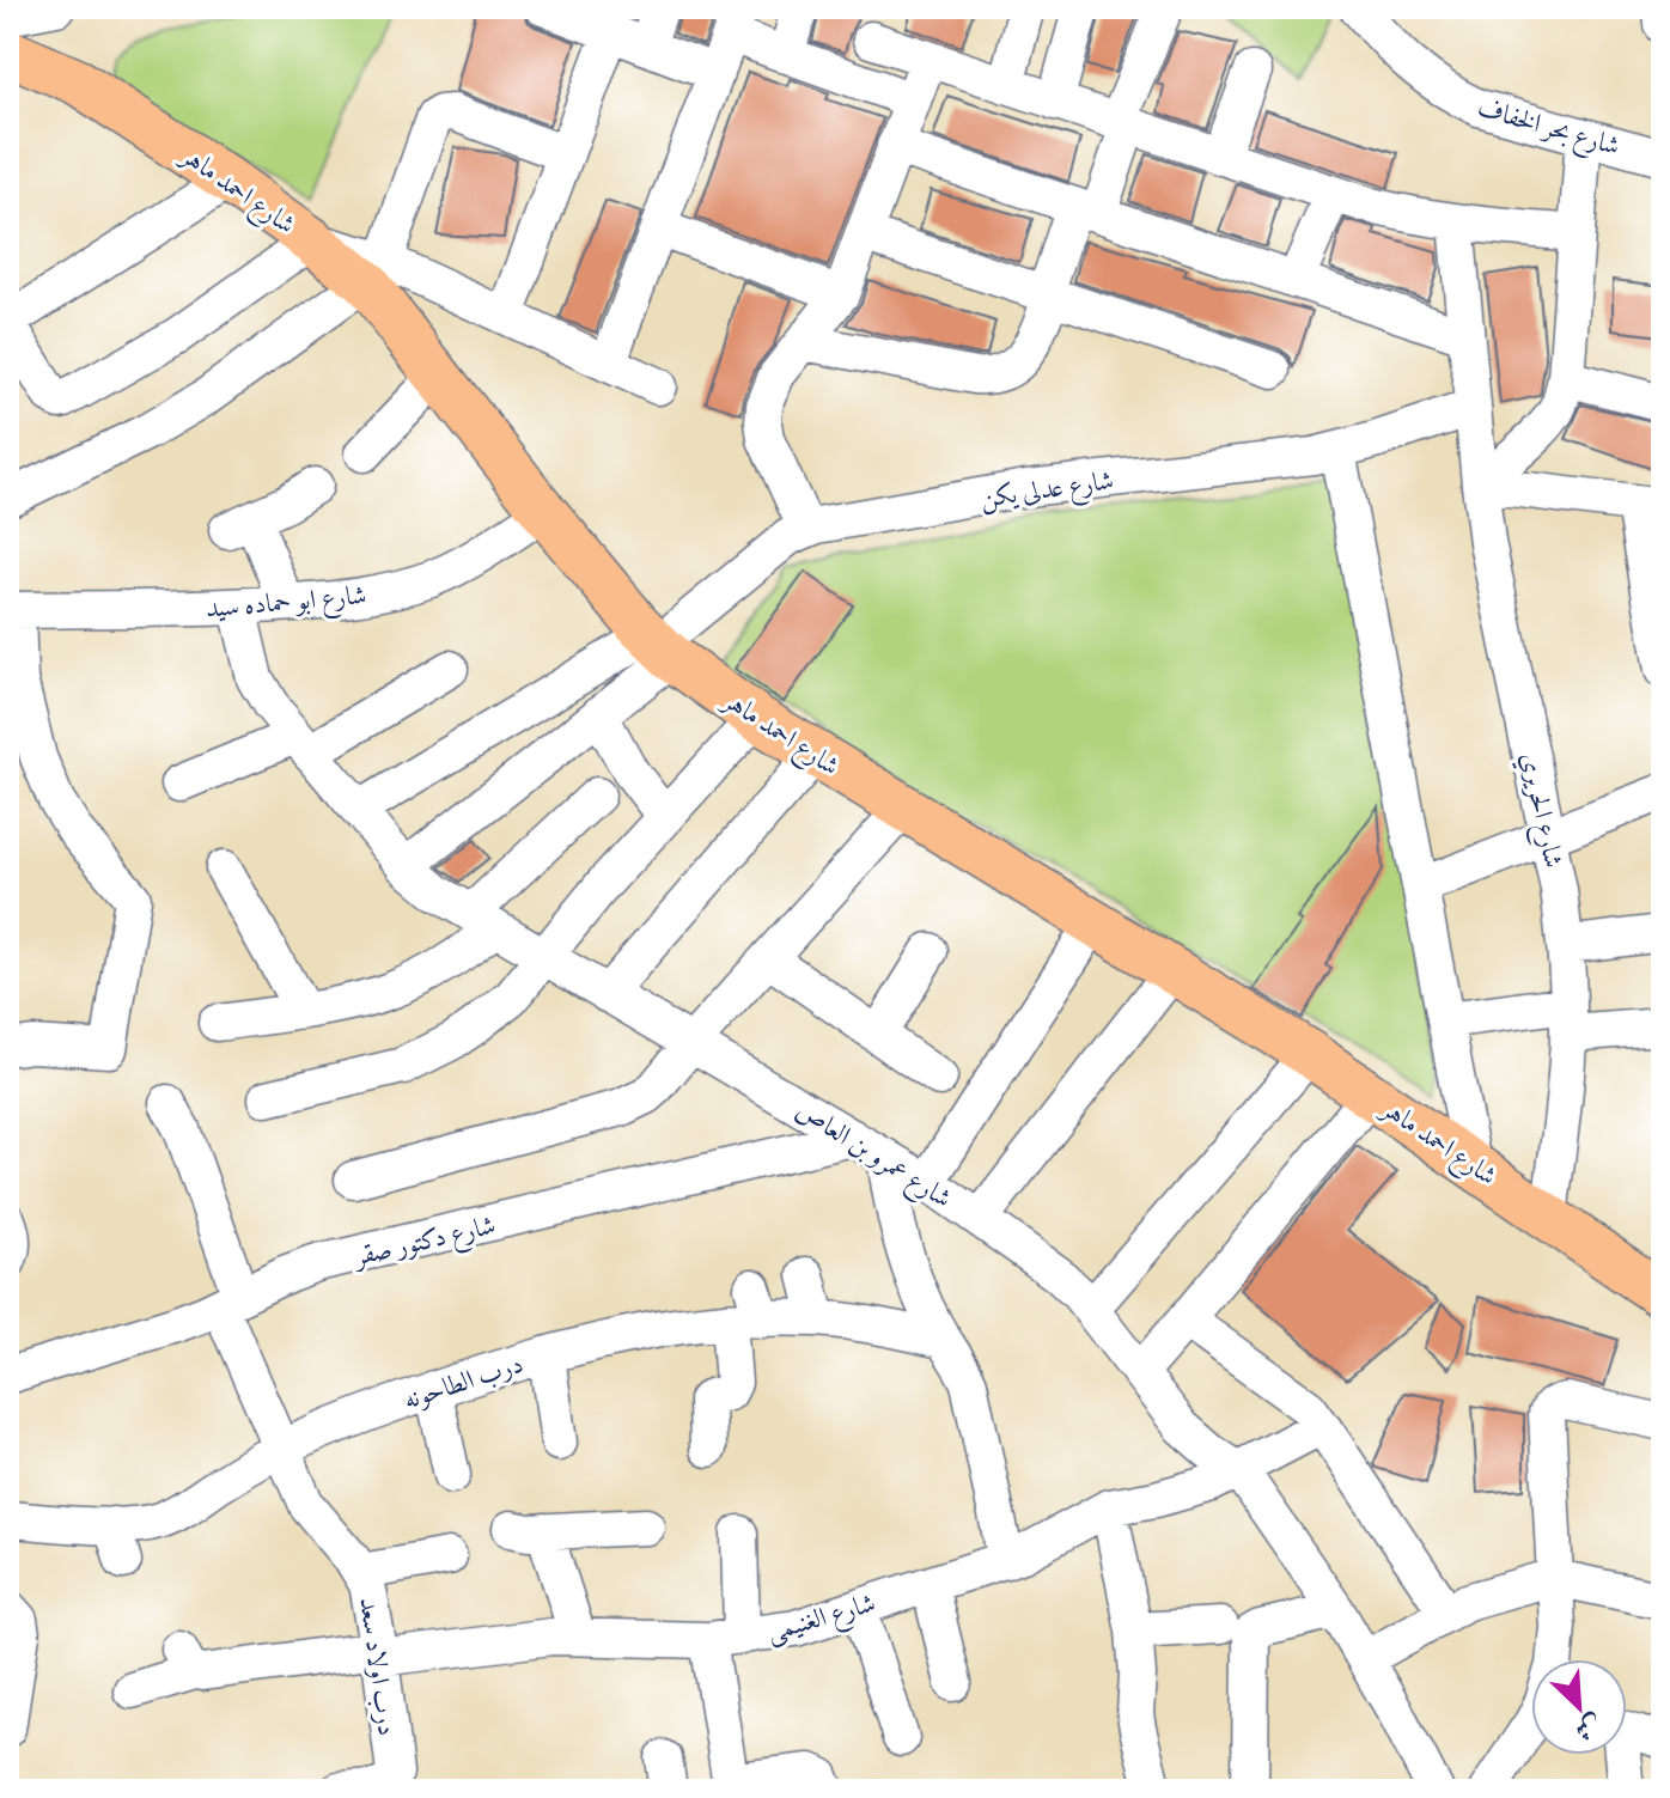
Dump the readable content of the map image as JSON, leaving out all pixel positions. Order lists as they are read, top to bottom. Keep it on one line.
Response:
{"streets":{"main road":["شارع احمد ماهر"],"street":["شارع بحر الخفاف","شارع عدلى يكن","شارع ابو حماده سيد","شارع الحريري","شارع عمرو بن العاص","شارع دكتور صقر","درب الطاحونه","شارع الغنيمى","درب اولاد سعد"]},"crossings":[["شارع احمد ماهر","شارع عدلى يكن"],["شارع احمد ماهر","شارع ابو حماده سيد"],["شارع احمد ماهر","شارع الحريري"],["شارع عدلى يكن","شارع الحريري"],["شارع ابو حماده سيد","شارع عمرو بن العاص"],["شارع عمرو بن العاص","شارع دكتور صقر"],["شارع عمرو بن العاص","شارع الغنيمى"],["شارع دكتور صقر","درب اولاد سعد"],["درب الطاحونه","درب اولاد سعد"],["شارع الغنيمى","درب اولاد سعد"]],"north":"bottom right"}
